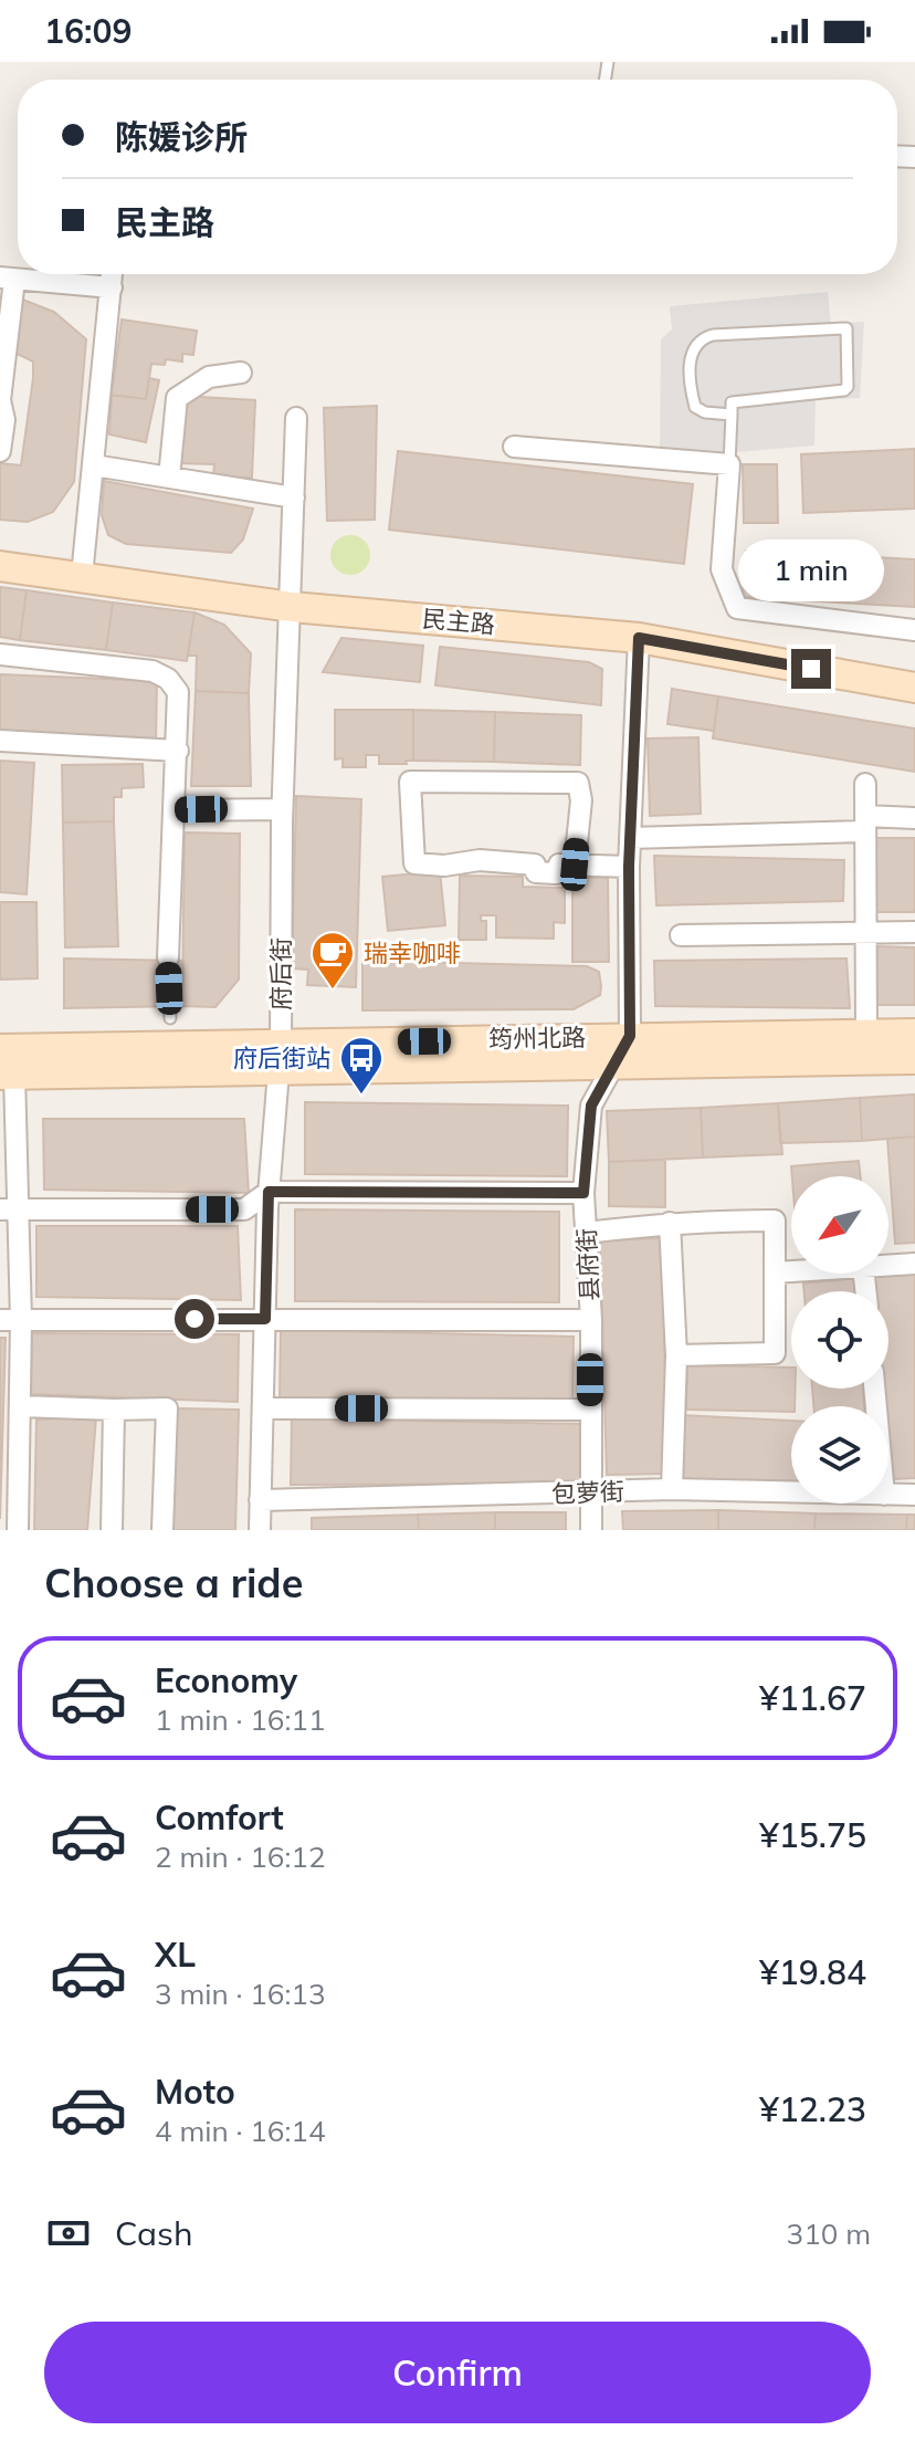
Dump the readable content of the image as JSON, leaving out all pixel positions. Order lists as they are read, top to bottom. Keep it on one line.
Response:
{"streets":{"main road":["民主路","筠州北路"],"street":["府后街","县府街","包萝街"]},"crossings":[["民主路","府后街"],["府后街","筠州北路"],["府后街","包萝街"],["筠州北路","县府街"],["县府街","包萝街"]],"places":{"cafe":["瑞幸咖啡"],"bus stop":["府后街站"]},"north":"bottom left","page":{"status":"16:09","banner":["陈媛诊所","民主路"],"bubble":"1 min","heading":"Choose a ride","list":[{"name":"Economy","note":"1 min · 16:11","value":"¥11.67"},{"name":"Comfort","note":"2 min · 16:12","value":"¥15.75"},{"name":"XL","note":"3 min · 16:13","value":"¥19.84"},{"name":"Moto","note":"4 min · 16:14","value":"¥12.23"}],"pay":["Cash","310 m"],"buttons":"Confirm"}}
